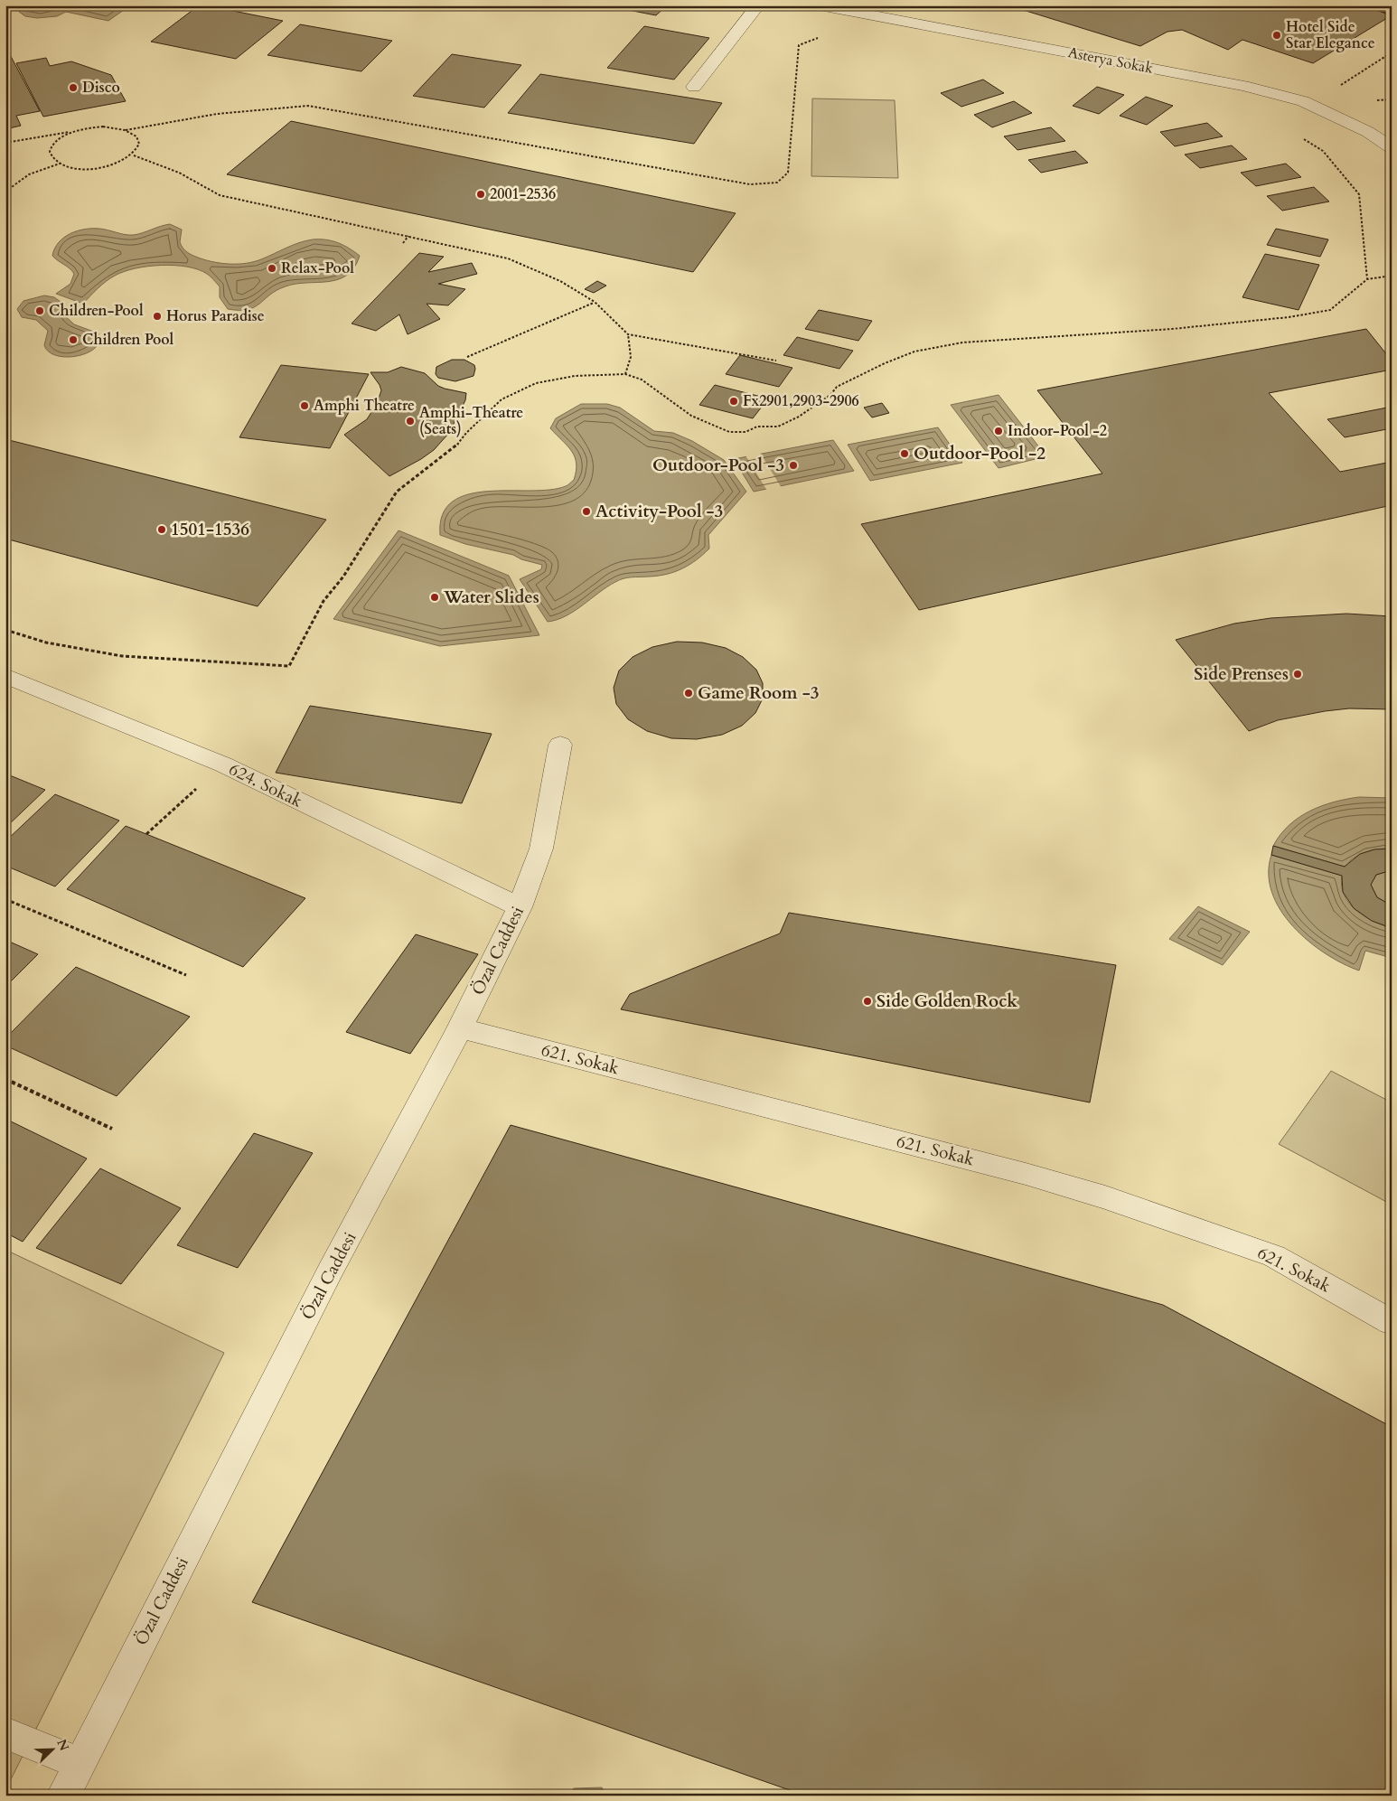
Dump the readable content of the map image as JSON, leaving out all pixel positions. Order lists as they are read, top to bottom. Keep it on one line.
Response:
{"streets":{"street":["Asterya Sokak","624. Sokak","Özal Caddesi","621. Sokak"]},"crossings":[["624. Sokak","Özal Caddesi"],["Özal Caddesi","621. Sokak"]],"places":["Hotel Side Star Elegance","Disco","2001-2536","Relax-Pool","Children-Pool","Horus Paradise","Children Pool","Fx2901,2903-2906","Amphi Theatre","Amphi-Theatre (Seats)","Indoor-Pool -2","Outdoor-Pool -2","Outdoor-Pool -3","Activity-Pool -3","1501-1536","Water Slides","Side Prenses","Game Room -3","Side Golden Rock"],"north":"top right"}
